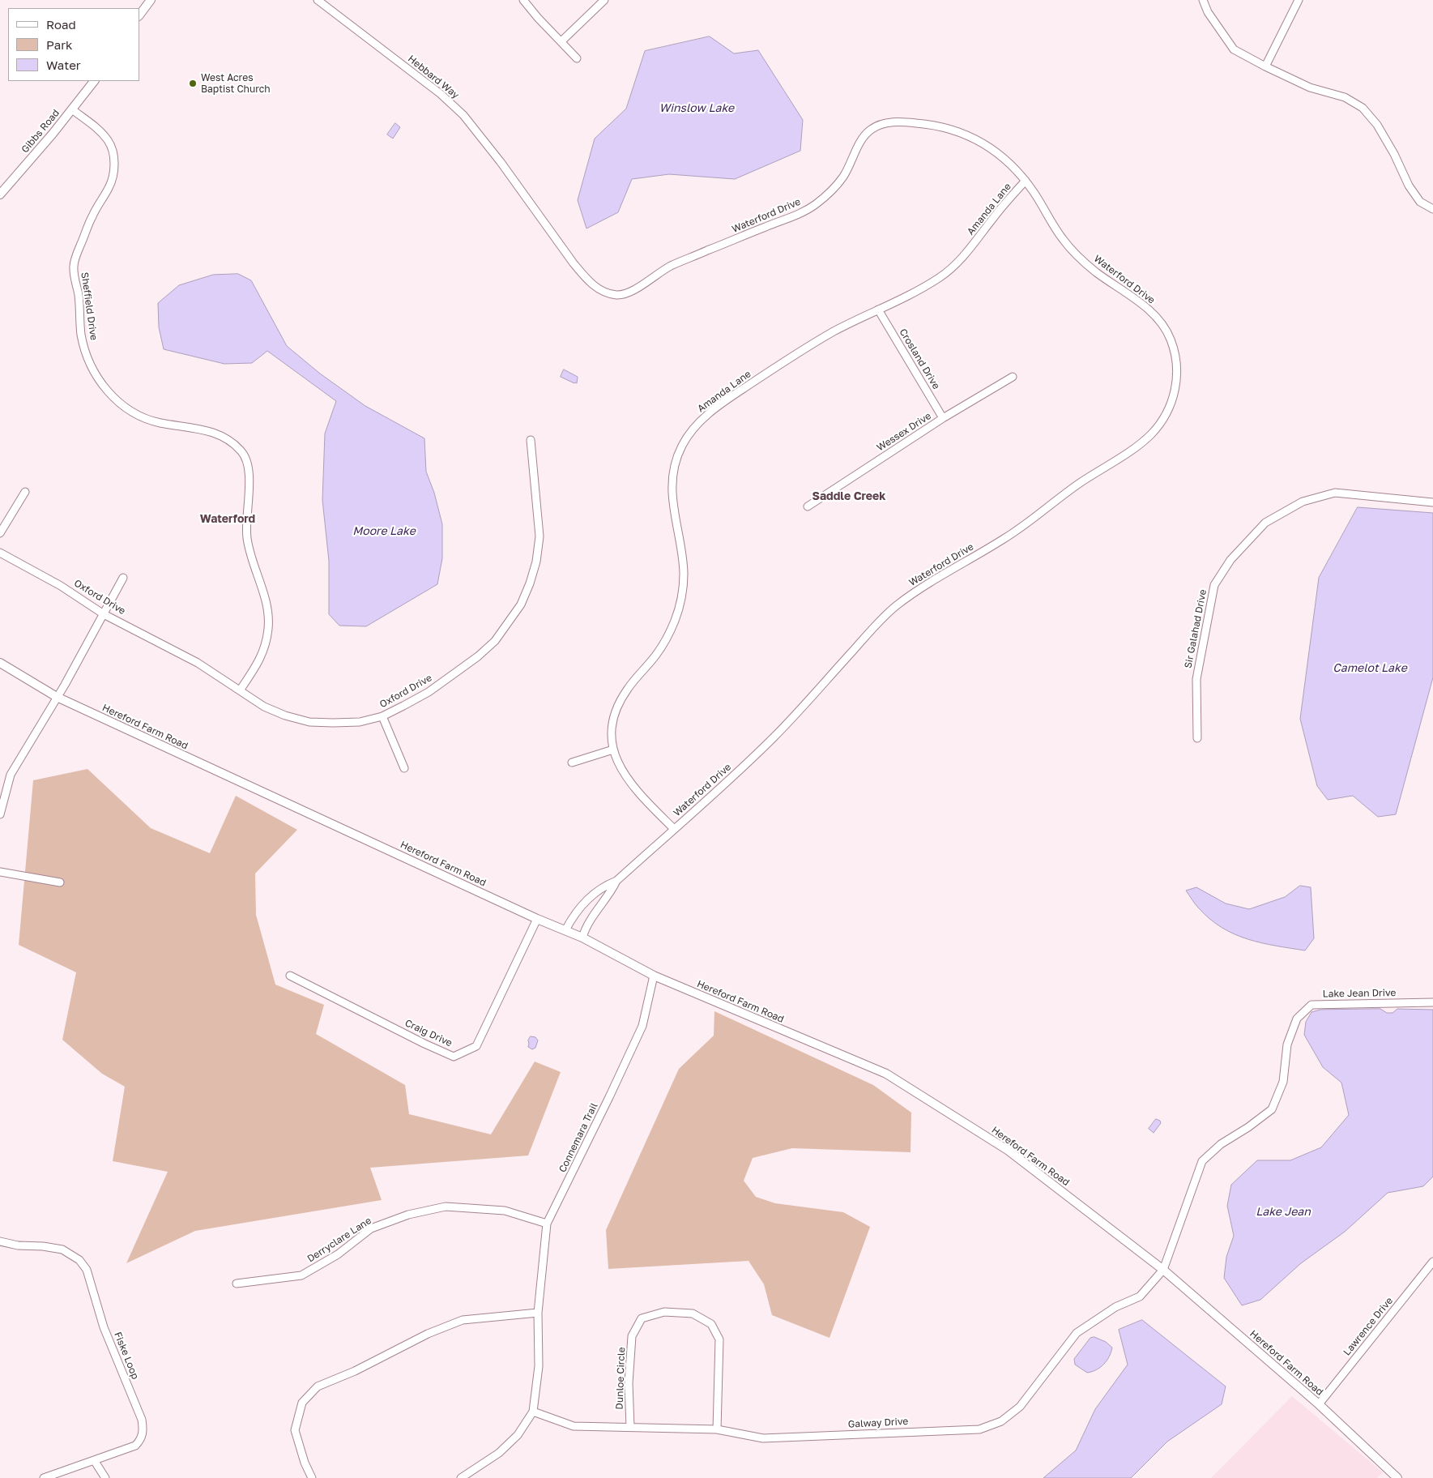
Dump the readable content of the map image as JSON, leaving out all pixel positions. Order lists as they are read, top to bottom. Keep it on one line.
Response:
{"streets":{"street":["Hebbard Way","Gibbs Road","Amanda Lane","Waterford Drive","Sheffield Drive","Crosland Drive","Wessex Drive","Oxford Drive","Sir Galahad Drive","Hereford Farm Road","Lake Jean Drive","Craig Drive","Connemara Trail","Derryclare Lane","Lawrence Drive","Fiske Loop","Dunloe Circle","Galway Drive"]},"crossings":[["Hebbard Way","Waterford Drive"],["Gibbs Road","Sheffield Drive"],["Amanda Lane","Waterford Drive"],["Amanda Lane","Crosland Drive"],["Waterford Drive","Hereford Farm Road"],["Sheffield Drive","Oxford Drive"],["Crosland Drive","Wessex Drive"],["Hereford Farm Road","Lake Jean Drive"],["Hereford Farm Road","Craig Drive"],["Hereford Farm Road","Connemara Trail"],["Hereford Farm Road","Lawrence Drive"],["Hereford Farm Road","Galway Drive"],["Lake Jean Drive","Galway Drive"],["Connemara Trail","Derryclare Lane"],["Connemara Trail","Galway Drive"],["Dunloe Circle","Galway Drive"]],"districts":["Saddle Creek","Waterford"],"water":["Winslow Lake","Moore Lake","Camelot Lake","Lake Jean"],"places":["West Acres Baptist Church"],"legend":["Road","Park","Water"]}
